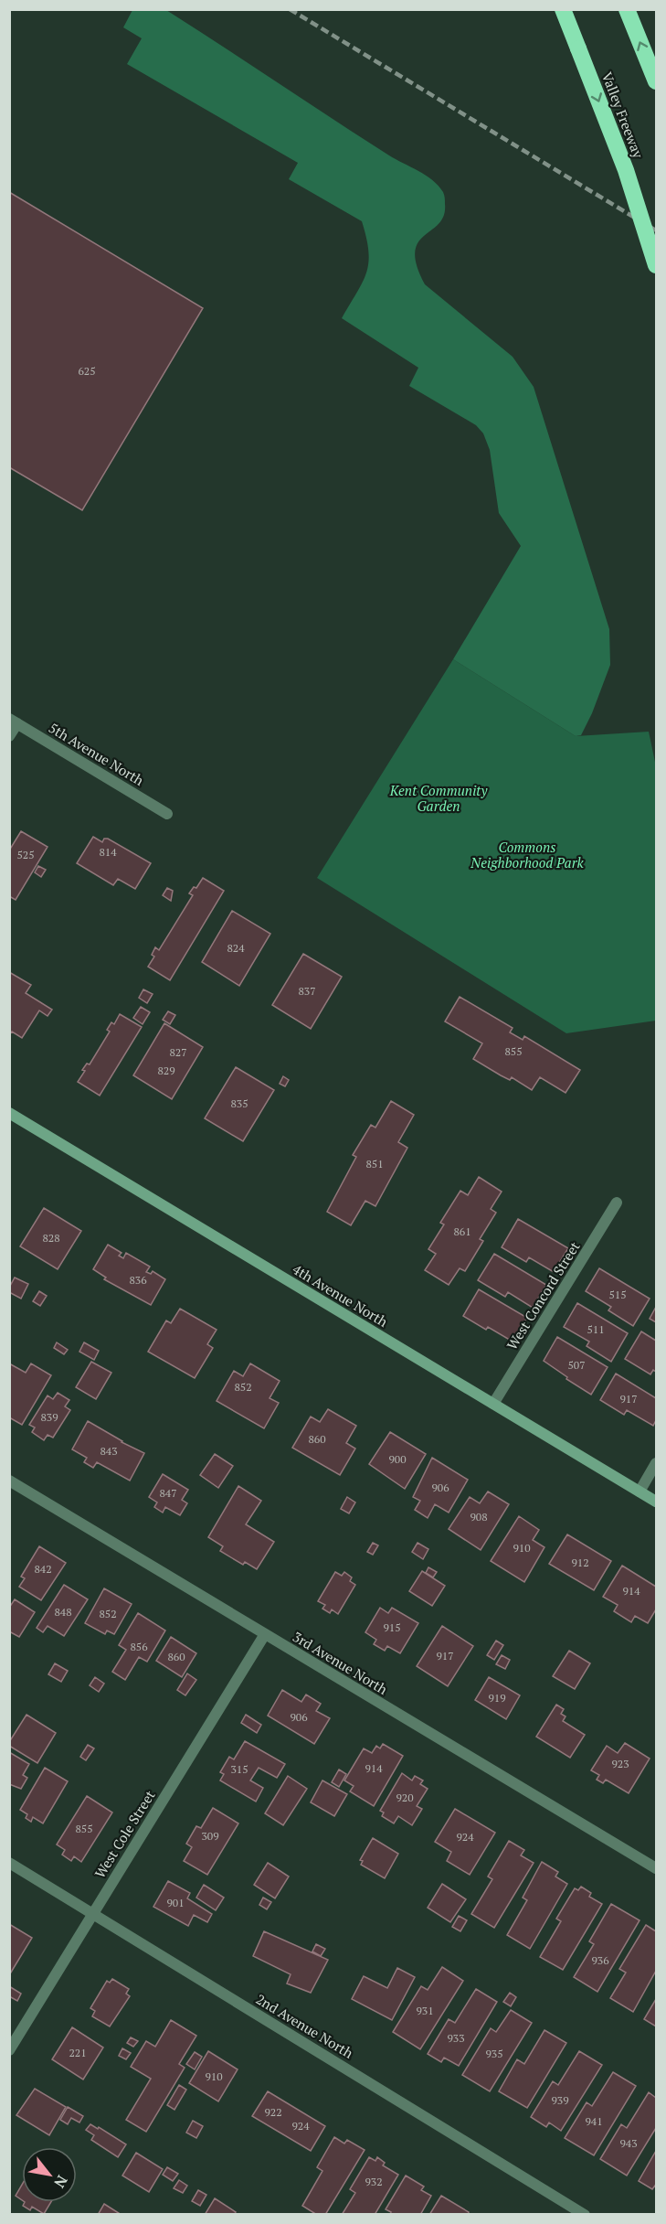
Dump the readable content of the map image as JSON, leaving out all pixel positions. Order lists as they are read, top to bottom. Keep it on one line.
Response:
{"streets":{"highway":["Valley Freeway"],"street":["5th Avenue North","4th Avenue North","West Concord Street","3rd Avenue North","West Cole Street","2nd Avenue North"]},"crossings":[["4th Avenue North","West Concord Street"],["3rd Avenue North","West Cole Street"],["West Cole Street","2nd Avenue North"]],"one_way":["Valley Freeway"],"parks":["Kent Community Garden","Commons Neighborhood Park"],"house_numbers":["625","814","525","824","837","855","827","829","835","851","861","828","836","515","511","507","852","917","839","860","843","900","906","847","908","910","912","842","914","848","852","915","856","917","860","919","906","923","914","315","920","855","309","924","901","936","931","933","221","935","910","939","922","941","924","943","932"],"north":"bottom right"}
